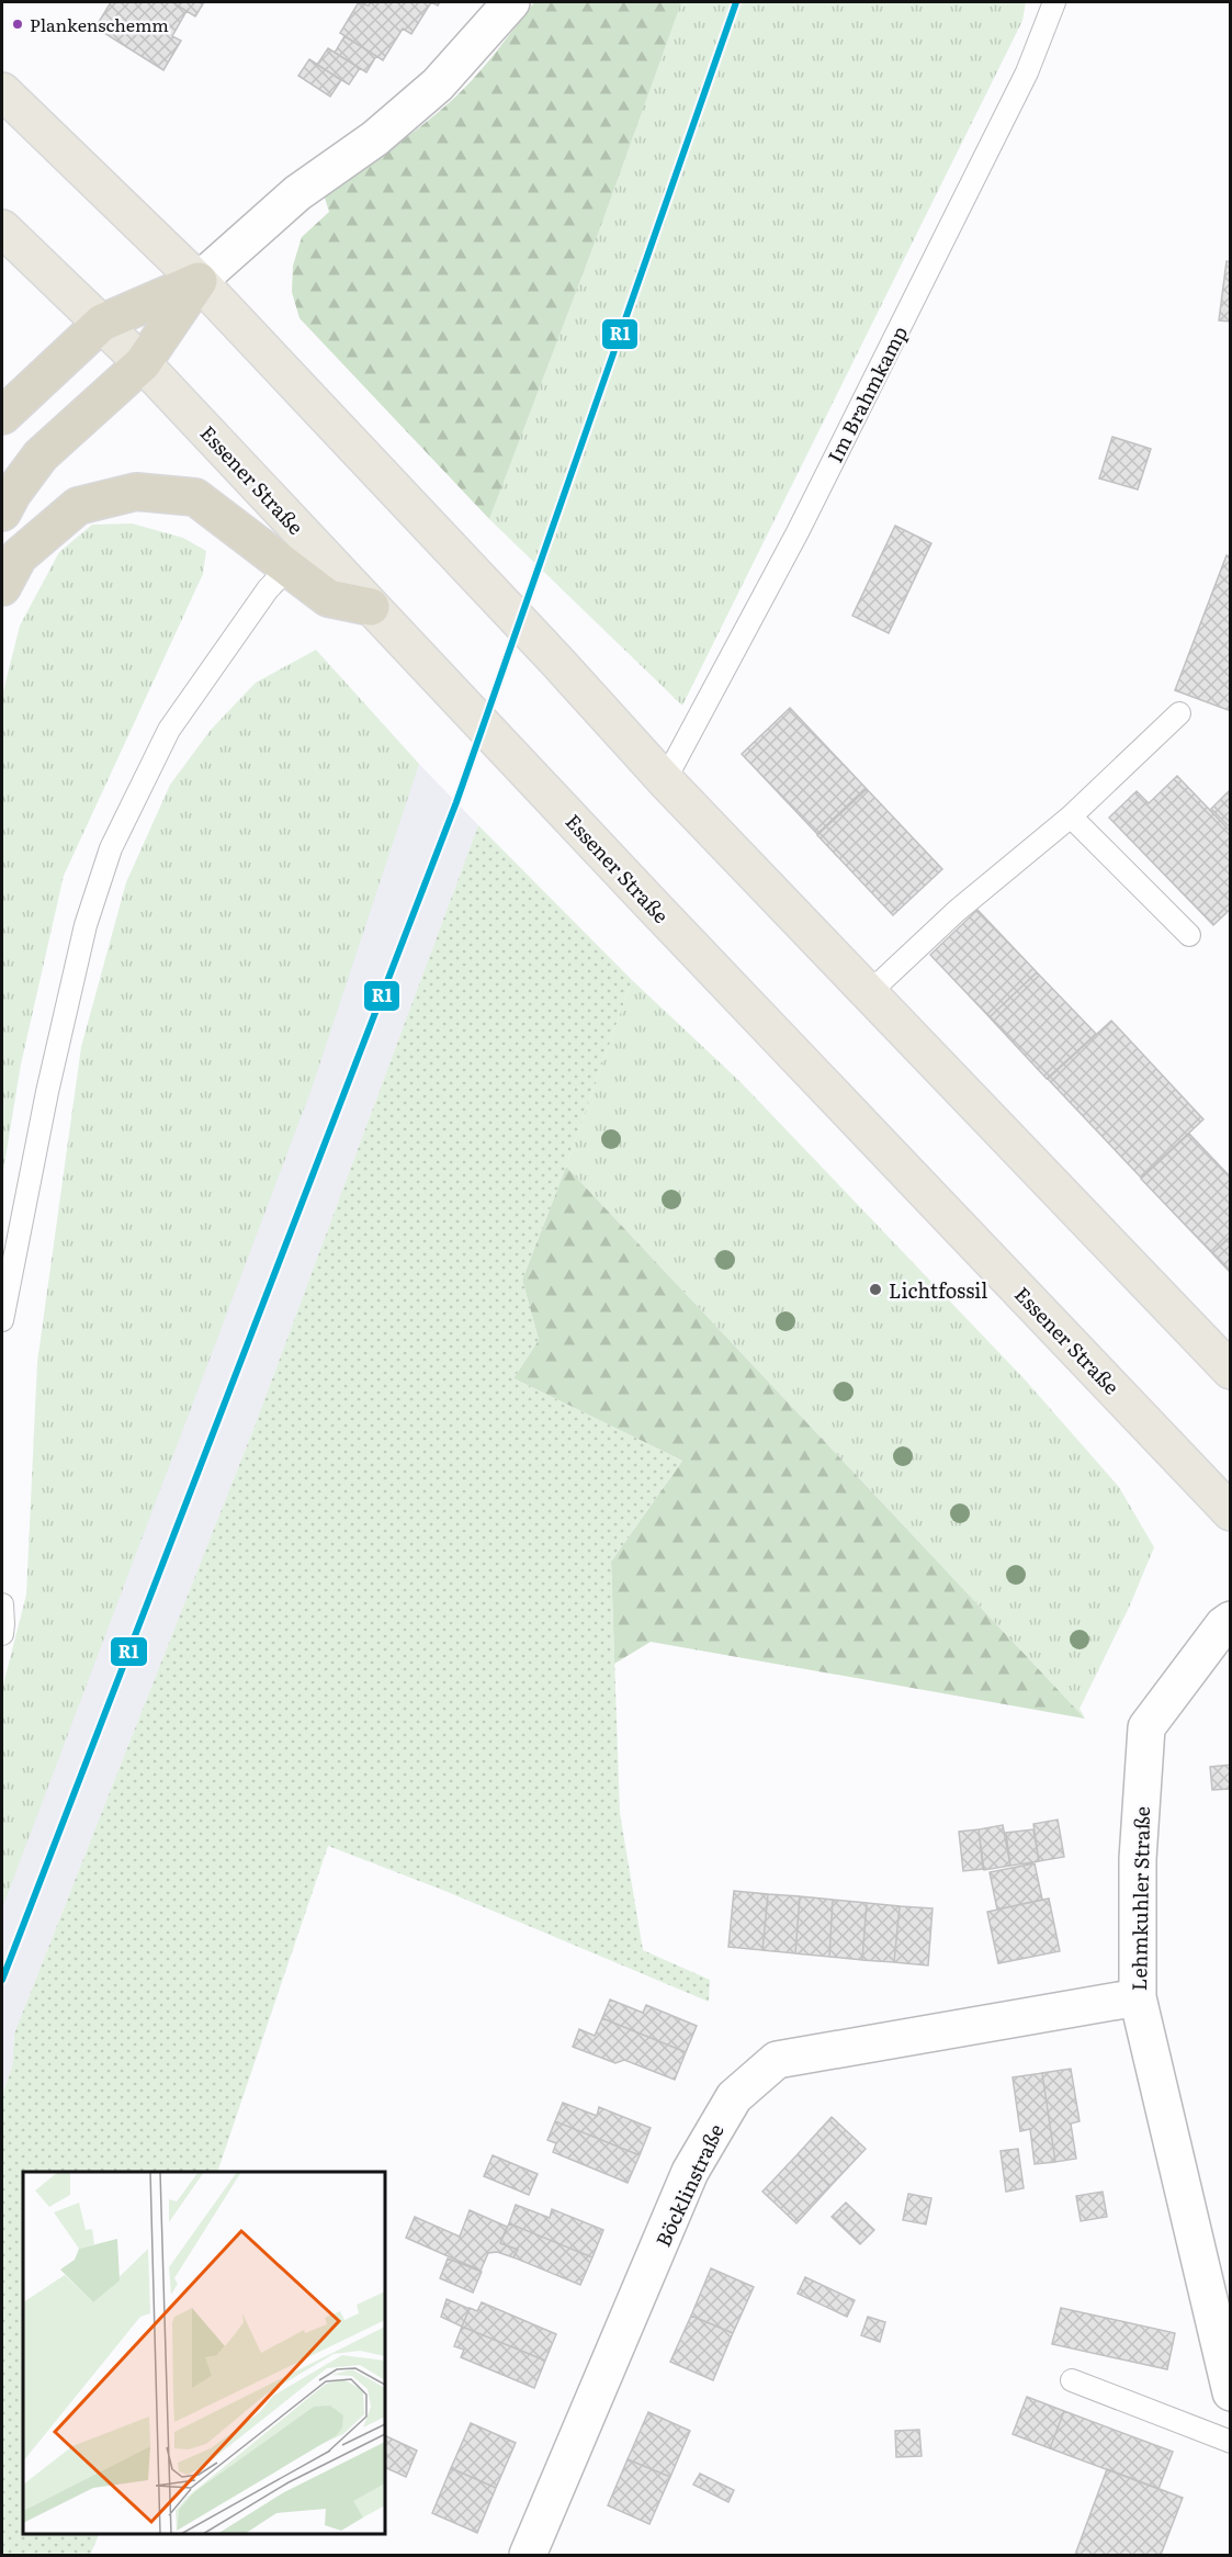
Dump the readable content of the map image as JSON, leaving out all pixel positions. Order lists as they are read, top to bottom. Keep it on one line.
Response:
{"streets":{"main road":["Essener Straße"],"street":["Lehmkuhler Straße","Böcklinstraße"],"lane":["Im Brahmkamp"]},"crossings":[["Lehmkuhler Straße","Böcklinstraße"]],"places":["Plankenschemm","Lichtfossil"],"lines":["transit line R1"]}
